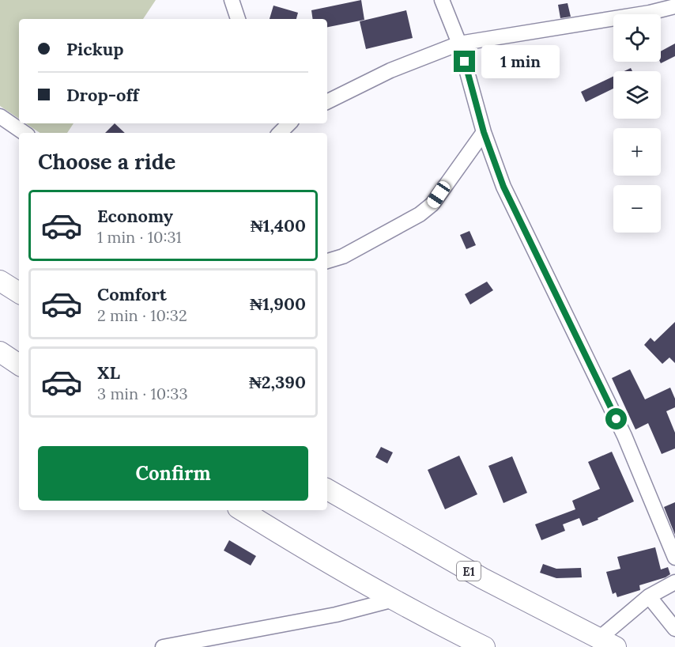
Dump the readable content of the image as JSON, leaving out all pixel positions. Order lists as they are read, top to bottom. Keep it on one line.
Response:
{"streets":{"highway":["E1"]},"page":{"map_buttons":["+","−"],"banner":["Pickup","Drop-off"],"bubble":"1 min","heading":"Choose a ride","list":[{"name":"Economy","note":"1 min · 10:31","value":"₦1,400"},{"name":"Comfort","note":"2 min · 10:32","value":"₦1,900"},{"name":"XL","note":"3 min · 10:33","value":"₦2,390"}],"buttons":"Confirm"}}
